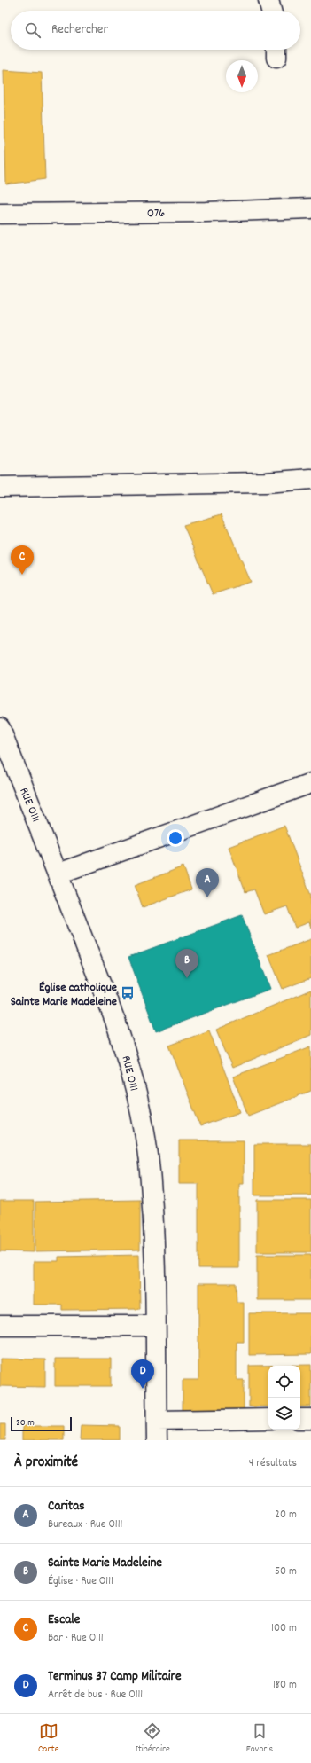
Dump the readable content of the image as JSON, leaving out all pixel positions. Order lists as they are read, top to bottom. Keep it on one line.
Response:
{"streets":{"street":["O76","RUE O111"]},"places":{"bus stop":["Église catholique Sainte Marie Madeleine"]},"scale_bar":"20 m","north":"bottom","page":{"search":"Rechercher","pins":["C","A","B","D"],"scale":"20 m","heading":["À proximité","4 résultats"],"list":[{"mark":"A","name":"Caritas","note":"Bureaux · Rue O111","value":"20 m"},{"mark":"B","name":"Sainte Marie Madeleine","note":"Église · Rue O111","value":"50 m"},{"mark":"C","name":"Escale","note":"Bar · Rue O111","value":"100 m"},{"mark":"D","name":"Terminus 37 Camp Militaire","note":"Arrêt de bus · Rue O111","value":"180 m"}],"nav":["Carte","Itinéraire","Favoris"]}}
